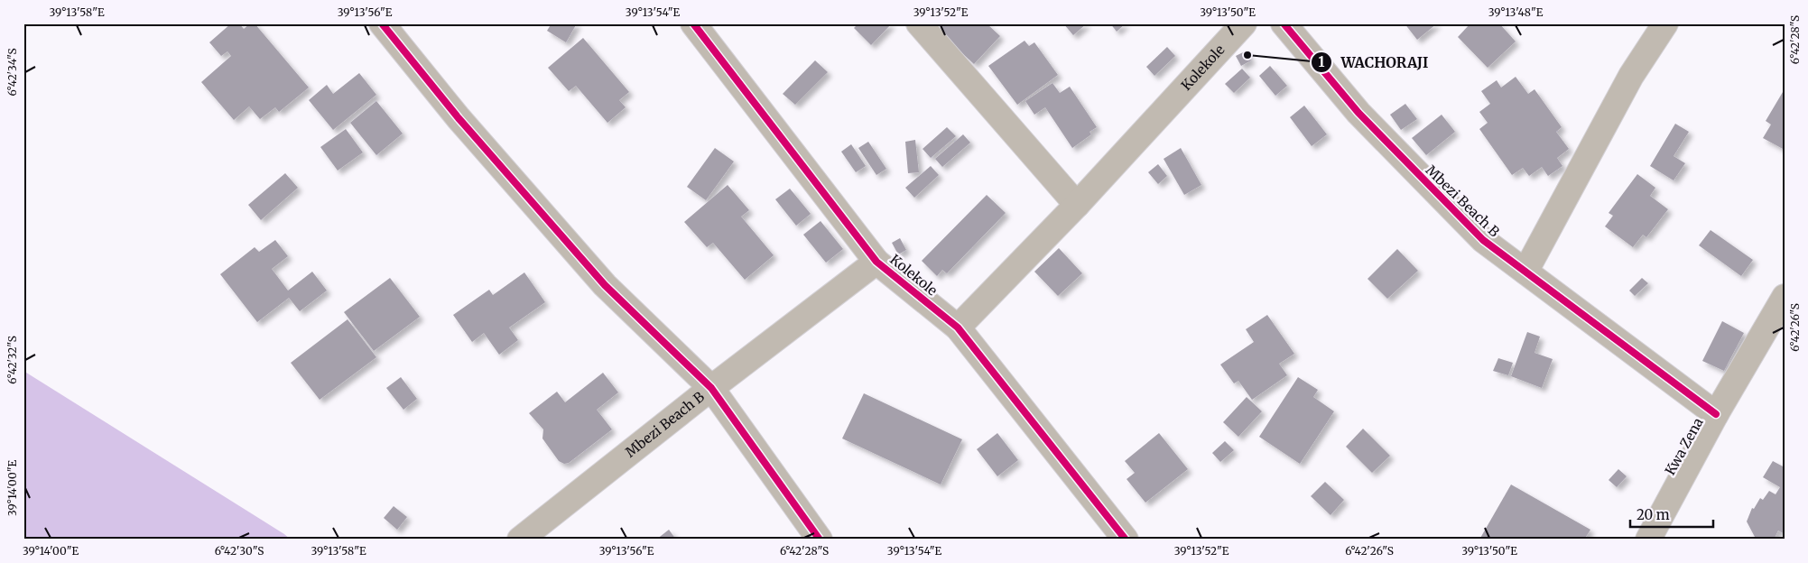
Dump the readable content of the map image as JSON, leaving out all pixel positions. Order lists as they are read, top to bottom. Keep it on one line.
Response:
{"streets":{"street":["Kolekole","Mbezi Beach B","Kwa Zena"]},"crossings":[["Kolekole","Mbezi Beach B"],["Mbezi Beach B","Kwa Zena"]],"places":["WACHORAJI"],"scale_bar":"20 m","coordinates":["39°13'58\"E","39°13'56\"E","39°13'54\"E","39°13'52\"E","39°13'50\"E","39°13'48\"E","6°42'28\"S","6°42'34\"S","6°42'26\"S","6°42'32\"S","39°14'00\"E","6°42'30\"S"]}
